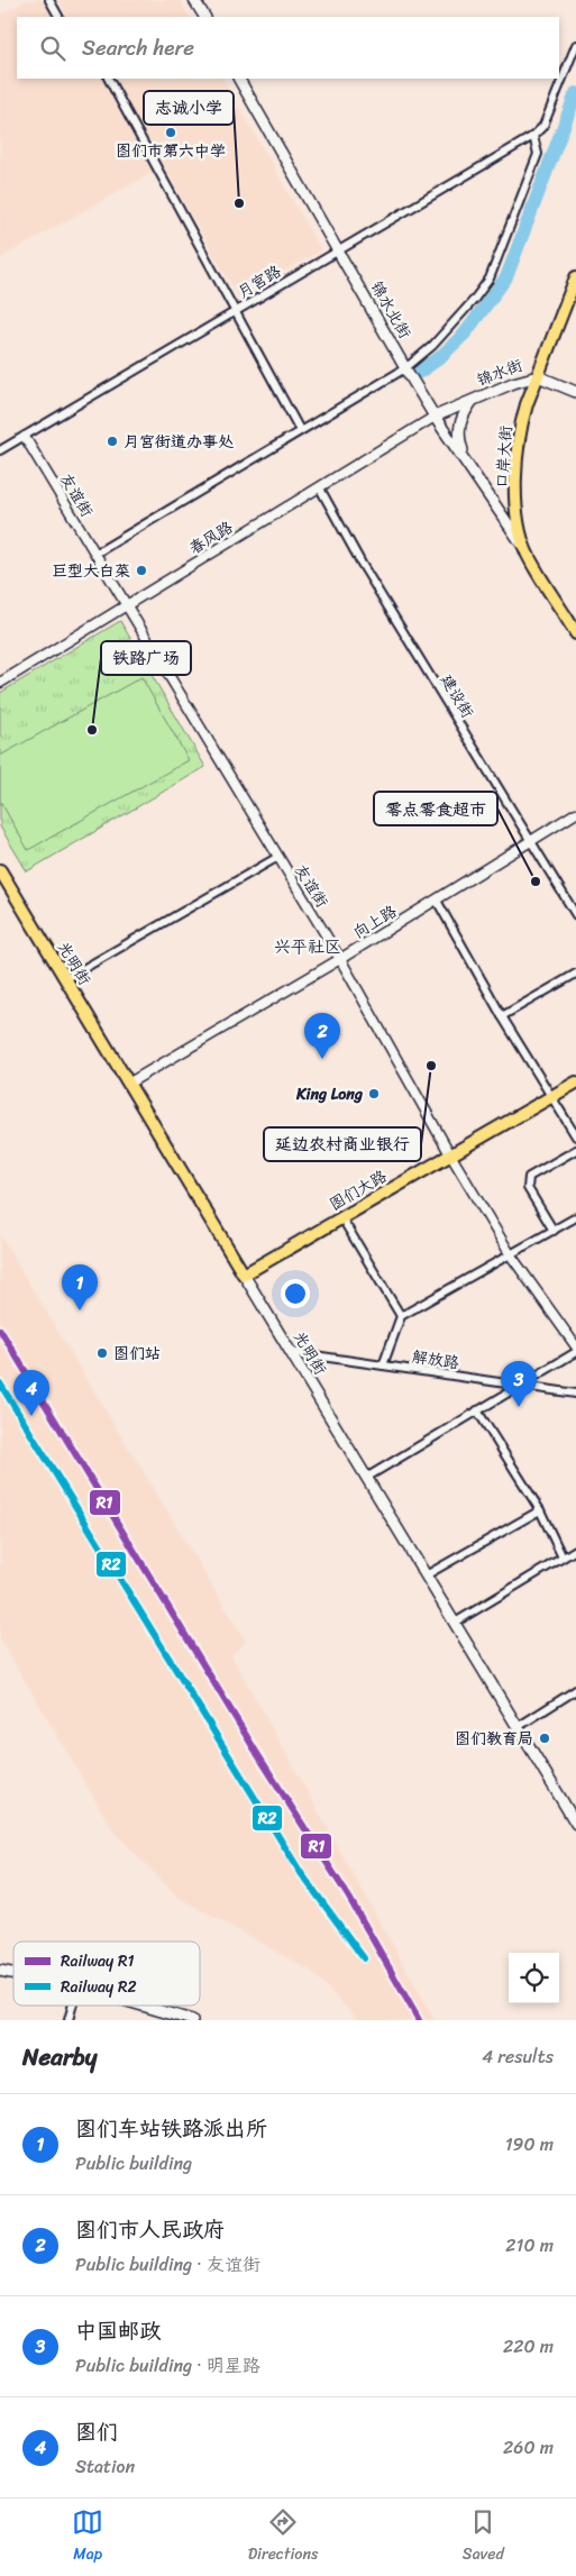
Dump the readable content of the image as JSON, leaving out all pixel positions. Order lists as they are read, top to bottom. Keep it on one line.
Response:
{"streets":{"main road":["锦水北街","锦水街","口岸大街","光明街","图们大路"],"street":["月宫路","友谊街","春风路","建设街","向上路","解放路"]},"crossings":[["月宫路","锦水北街"],["月宫路","友谊街"],["锦水北街","锦水街"],["锦水北街","口岸大街"],["锦水北街","春风路"],["锦水街","口岸大街"],["锦水街","春风路"],["友谊街","春风路"],["友谊街","向上路"],["友谊街","图们大路"],["春风路","建设街"],["建设街","向上路"],["向上路","光明街"],["光明街","图们大路"],["光明街","解放路"]],"districts":["兴平社区"],"places":["图们市第六中学","志诚小学","月宫街道办事处","巨型大白菜","铁路广场","零点零食超市","延边农村商业银行","King Long","图们站","图们教育局"],"lines":["rail line R1","rail line R2"],"legend":["Railway R1","Railway R2"],"page":{"search":"Search here","pins":["2","1","3","4"],"heading":["Nearby","4 results"],"list":[{"mark":"1","name":"图们车站铁路派出所","note":"Public building","value":"190 m"},{"mark":"2","name":"图们市人民政府","note":"Public building · 友谊街","value":"210 m"},{"mark":"3","name":"中国邮政","note":"Public building · 明星路","value":"220 m"},{"mark":"4","name":"图们","note":"Station","value":"260 m"}],"nav":["Map","Directions","Saved"]}}
